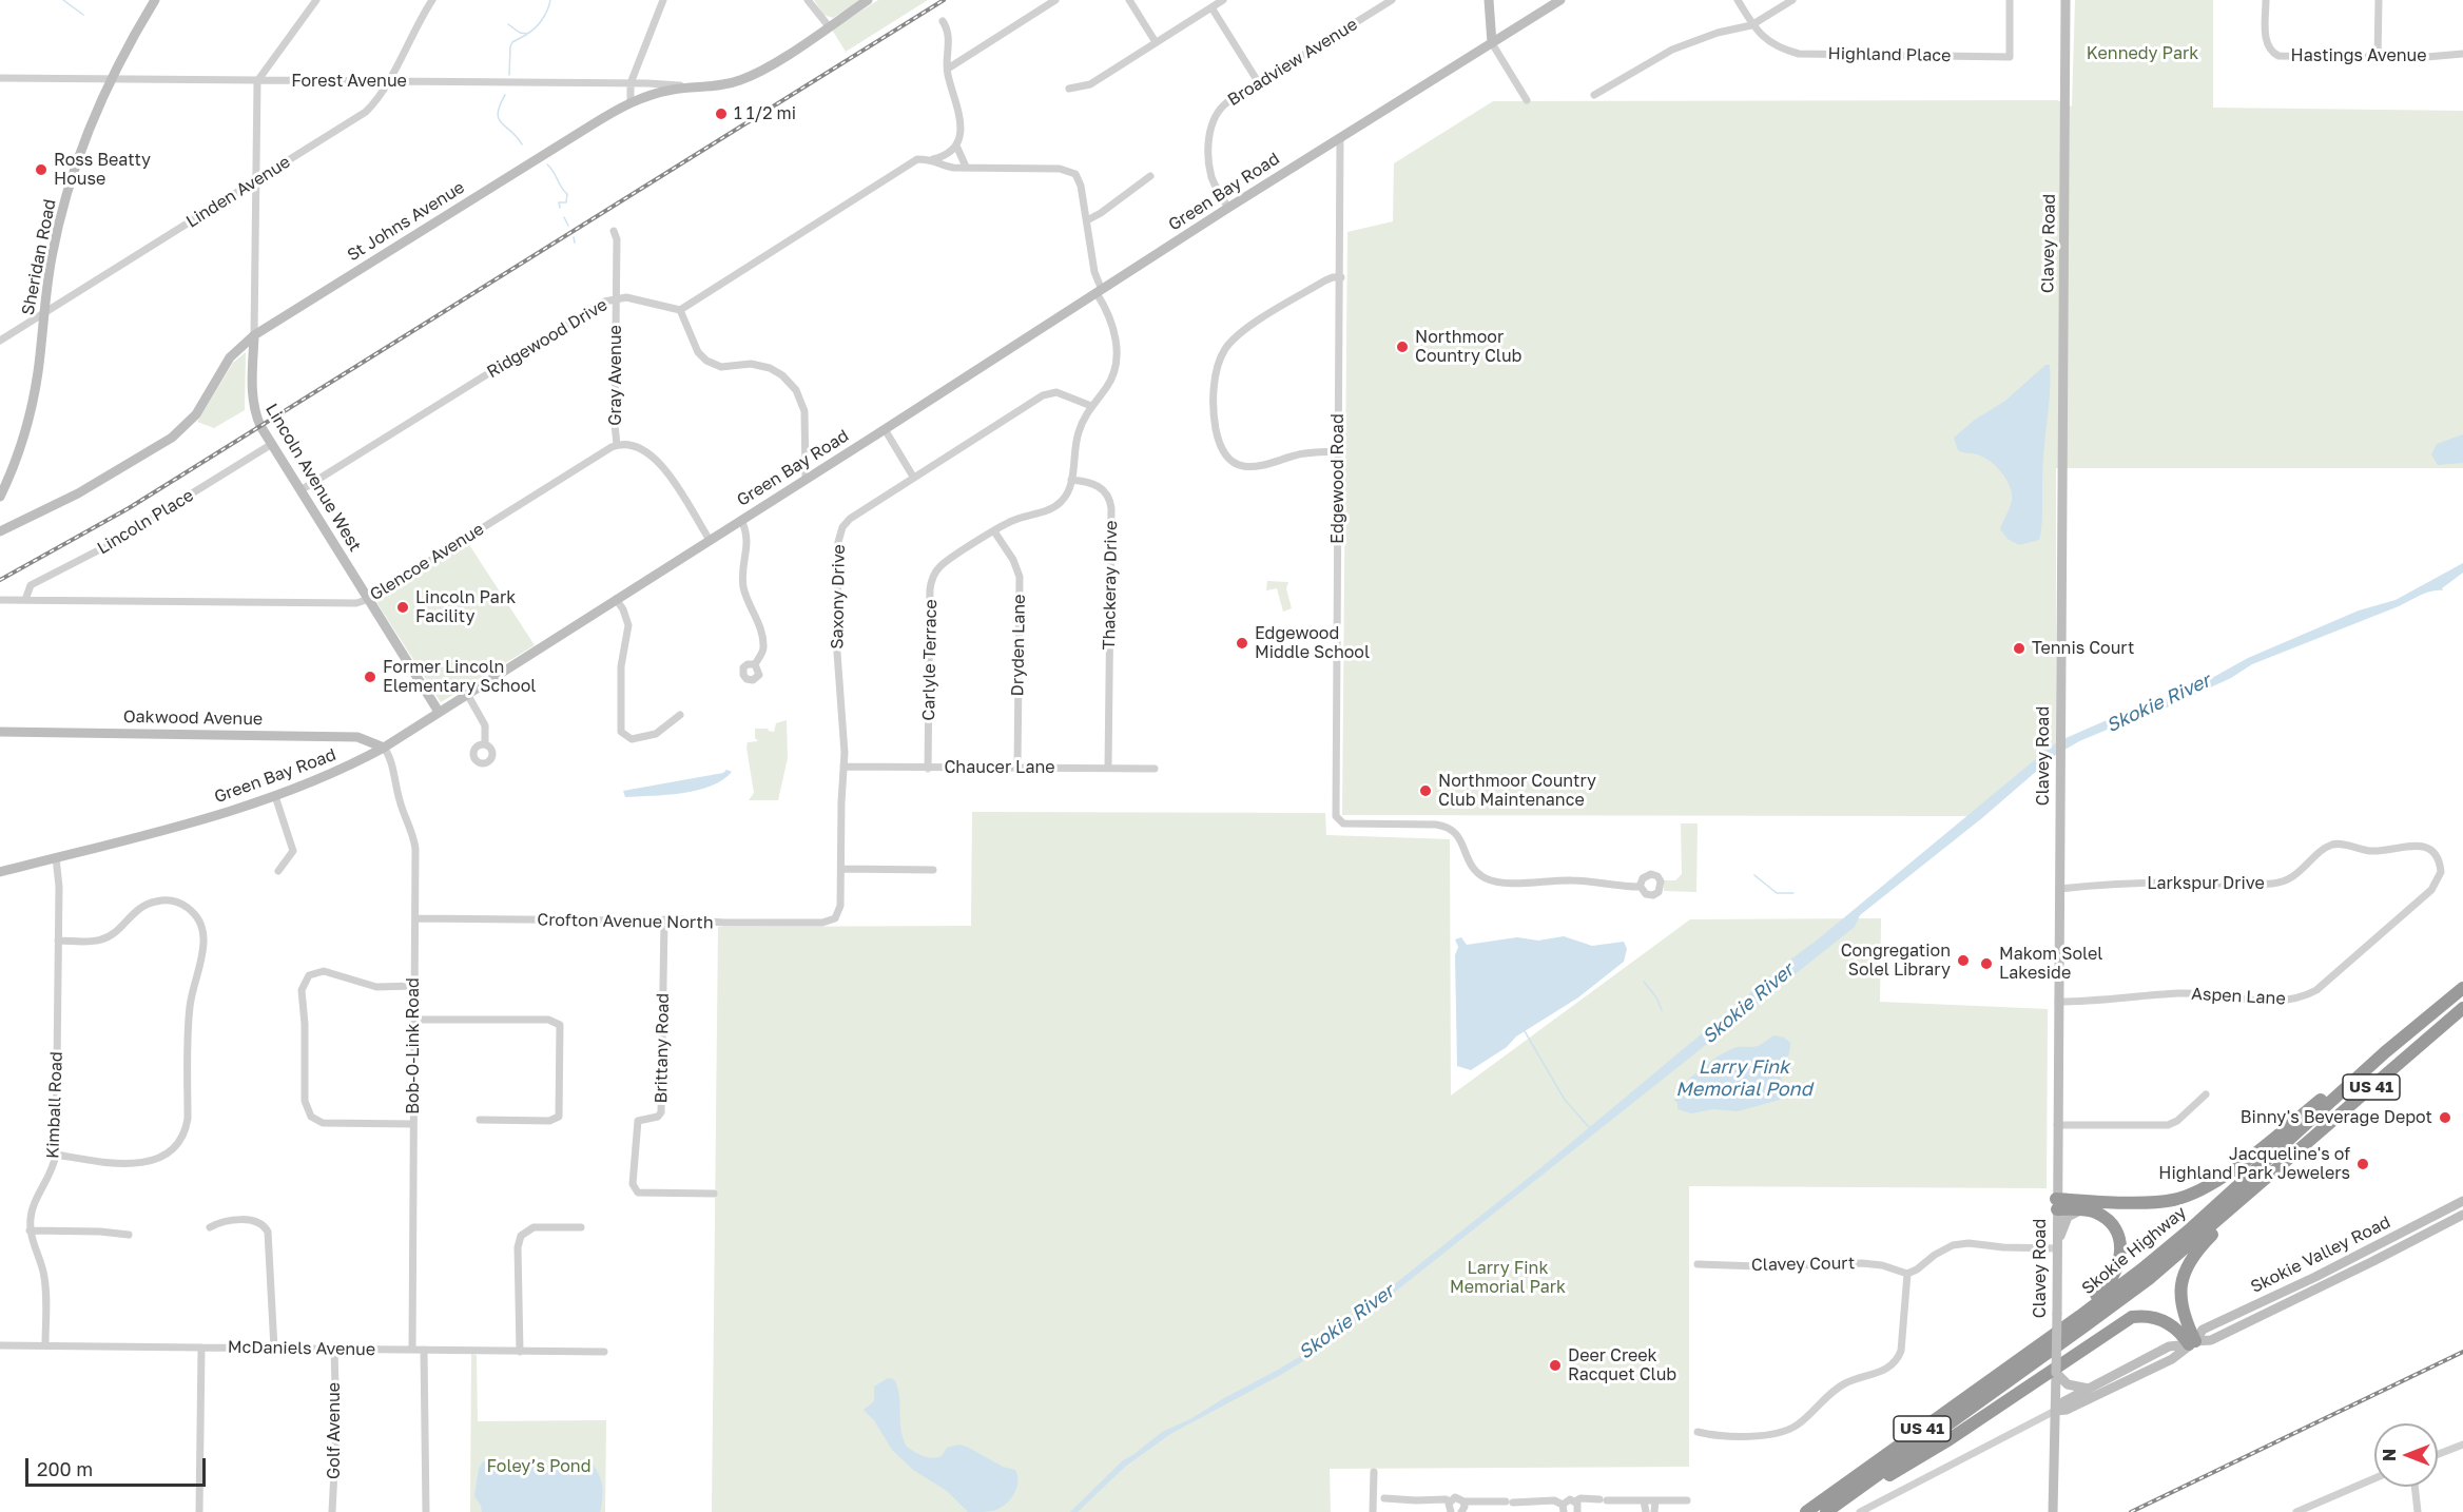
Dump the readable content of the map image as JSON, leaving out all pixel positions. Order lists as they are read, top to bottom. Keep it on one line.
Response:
{"streets":{"highway":["US 41","Skokie Highway"],"main road":["Green Bay Road","St Johns Avenue","Clavey Road","Sheridan Road","Lincoln Avenue West","Oakwood Avenue","Skokie Valley Road"],"street":["Highland Place","Hastings Avenue","Broadview Avenue","Forest Avenue","Linden Avenue","Ridgewood Drive","Gray Avenue","Edgewood Road","Lincoln Place","Glencoe Avenue","Thackeray Drive","Saxony Drive","Dryden Lane","Carlyle Terrace","Chaucer Lane","Larkspur Drive","Crofton Avenue North","Aspen Lane","Bob-O-Link Road","Brittany Road","Kimball Road","Clavey Court","McDaniels Avenue","Golf Avenue"]},"crossings":[["Broadview Avenue","Green Bay Road"],["Forest Avenue","Linden Avenue"],["Forest Avenue","St Johns Avenue"],["Forest Avenue","Sheridan Road"],["Forest Avenue","Lincoln Avenue West"],["Linden Avenue","Sheridan Road"],["Linden Avenue","Lincoln Avenue West"],["Green Bay Road","Lincoln Avenue West"],["Green Bay Road","Edgewood Road"],["Green Bay Road","Oakwood Avenue"],["Green Bay Road","Bob-O-Link Road"],["Green Bay Road","Kimball Road"],["St Johns Avenue","Lincoln Avenue West"],["Clavey Road","Larkspur Drive"],["Clavey Road","Aspen Lane"],["Clavey Road","Skokie Valley Road"],["Ridgewood Drive","Gray Avenue"],["Ridgewood Drive","Lincoln Avenue West"],["Gray Avenue","Glencoe Avenue"],["Lincoln Avenue West","Lincoln Place"],["Lincoln Avenue West","Glencoe Avenue"],["Lincoln Place","Glencoe Avenue"],["Thackeray Drive","Carlyle Terrace"],["Thackeray Drive","Chaucer Lane"],["Saxony Drive","Chaucer Lane"],["Saxony Drive","Crofton Avenue North"],["Dryden Lane","Carlyle Terrace"],["Dryden Lane","Chaucer Lane"],["Carlyle Terrace","Chaucer Lane"],["Oakwood Avenue","Bob-O-Link Road"],["Larkspur Drive","Aspen Lane"],["Crofton Avenue North","Bob-O-Link Road"],["Crofton Avenue North","Brittany Road"],["Bob-O-Link Road","McDaniels Avenue"],["McDaniels Avenue","Golf Avenue"]],"water":["Skokie River","Larry Fink Memorial Pond"],"parks":["Kennedy Park","Larry Fink Memorial Park","Foley’s Pond"],"places":["1 1/2 mi","Ross Beatty House","Northmoor Country Club","Lincoln Park Facility","Edgewood Middle School","Tennis Court","Former Lincoln Elementary School","Northmoor Country Club Maintenance","Congregation Solel Library","Makom Solel Lakeside","Binny's Beverage Depot","Jacqueline's of Highland Park Jewelers","Deer Creek Racquet Club"],"scale_bar":"200 m","north":"left"}
